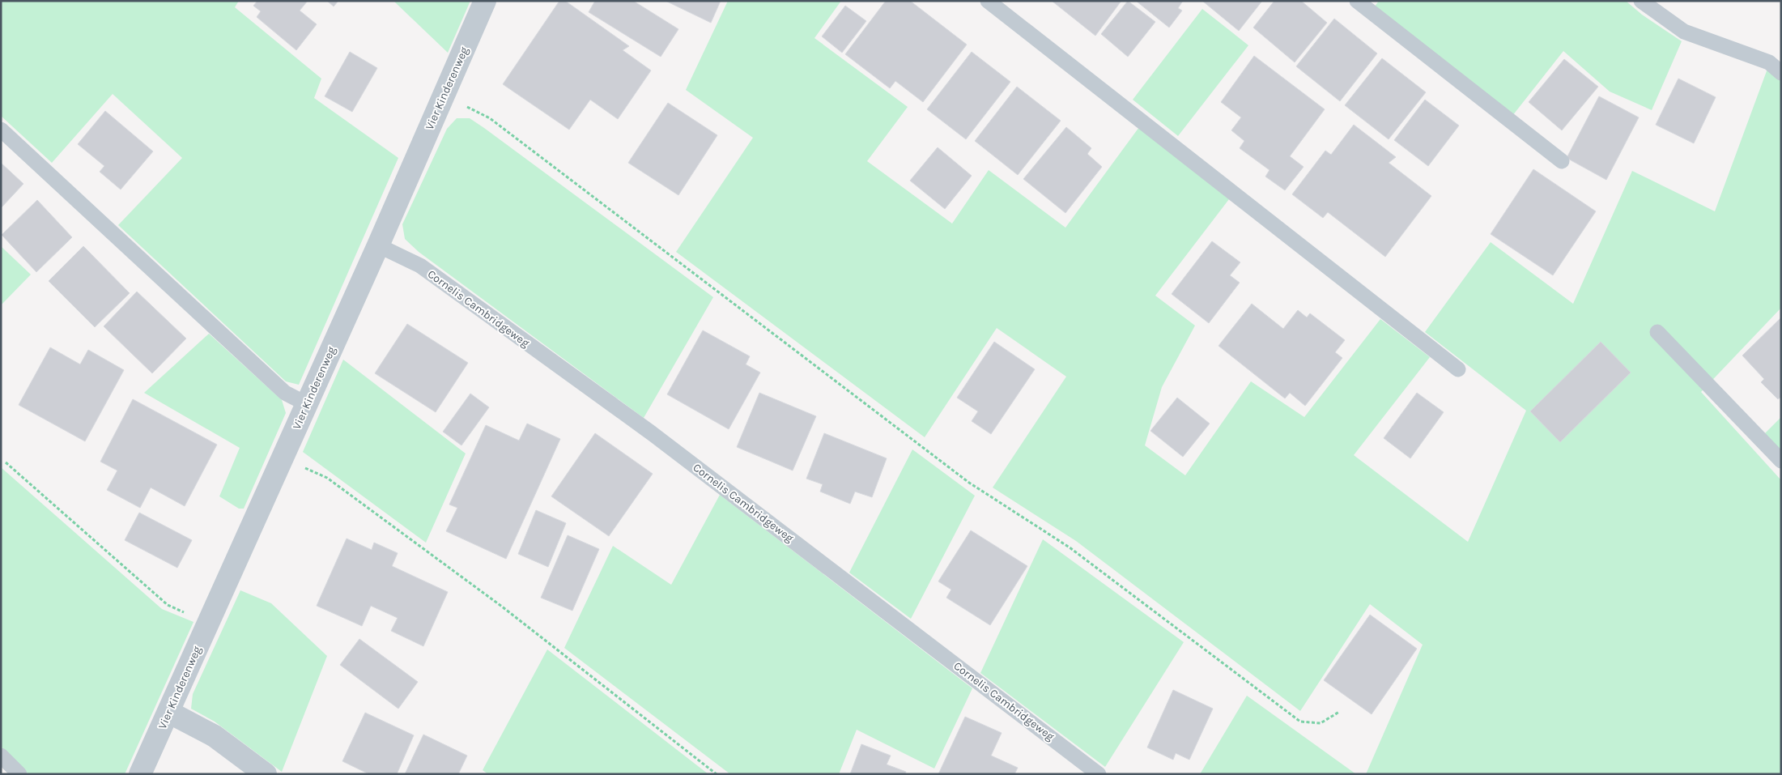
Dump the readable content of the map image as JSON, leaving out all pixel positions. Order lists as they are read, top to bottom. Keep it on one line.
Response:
{"streets":{"street":["Vier Kinderenweg"],"lane":["Cornelis Cambridgeweg"]},"crossings":[["Vier Kinderenweg","Cornelis Cambridgeweg"]]}
